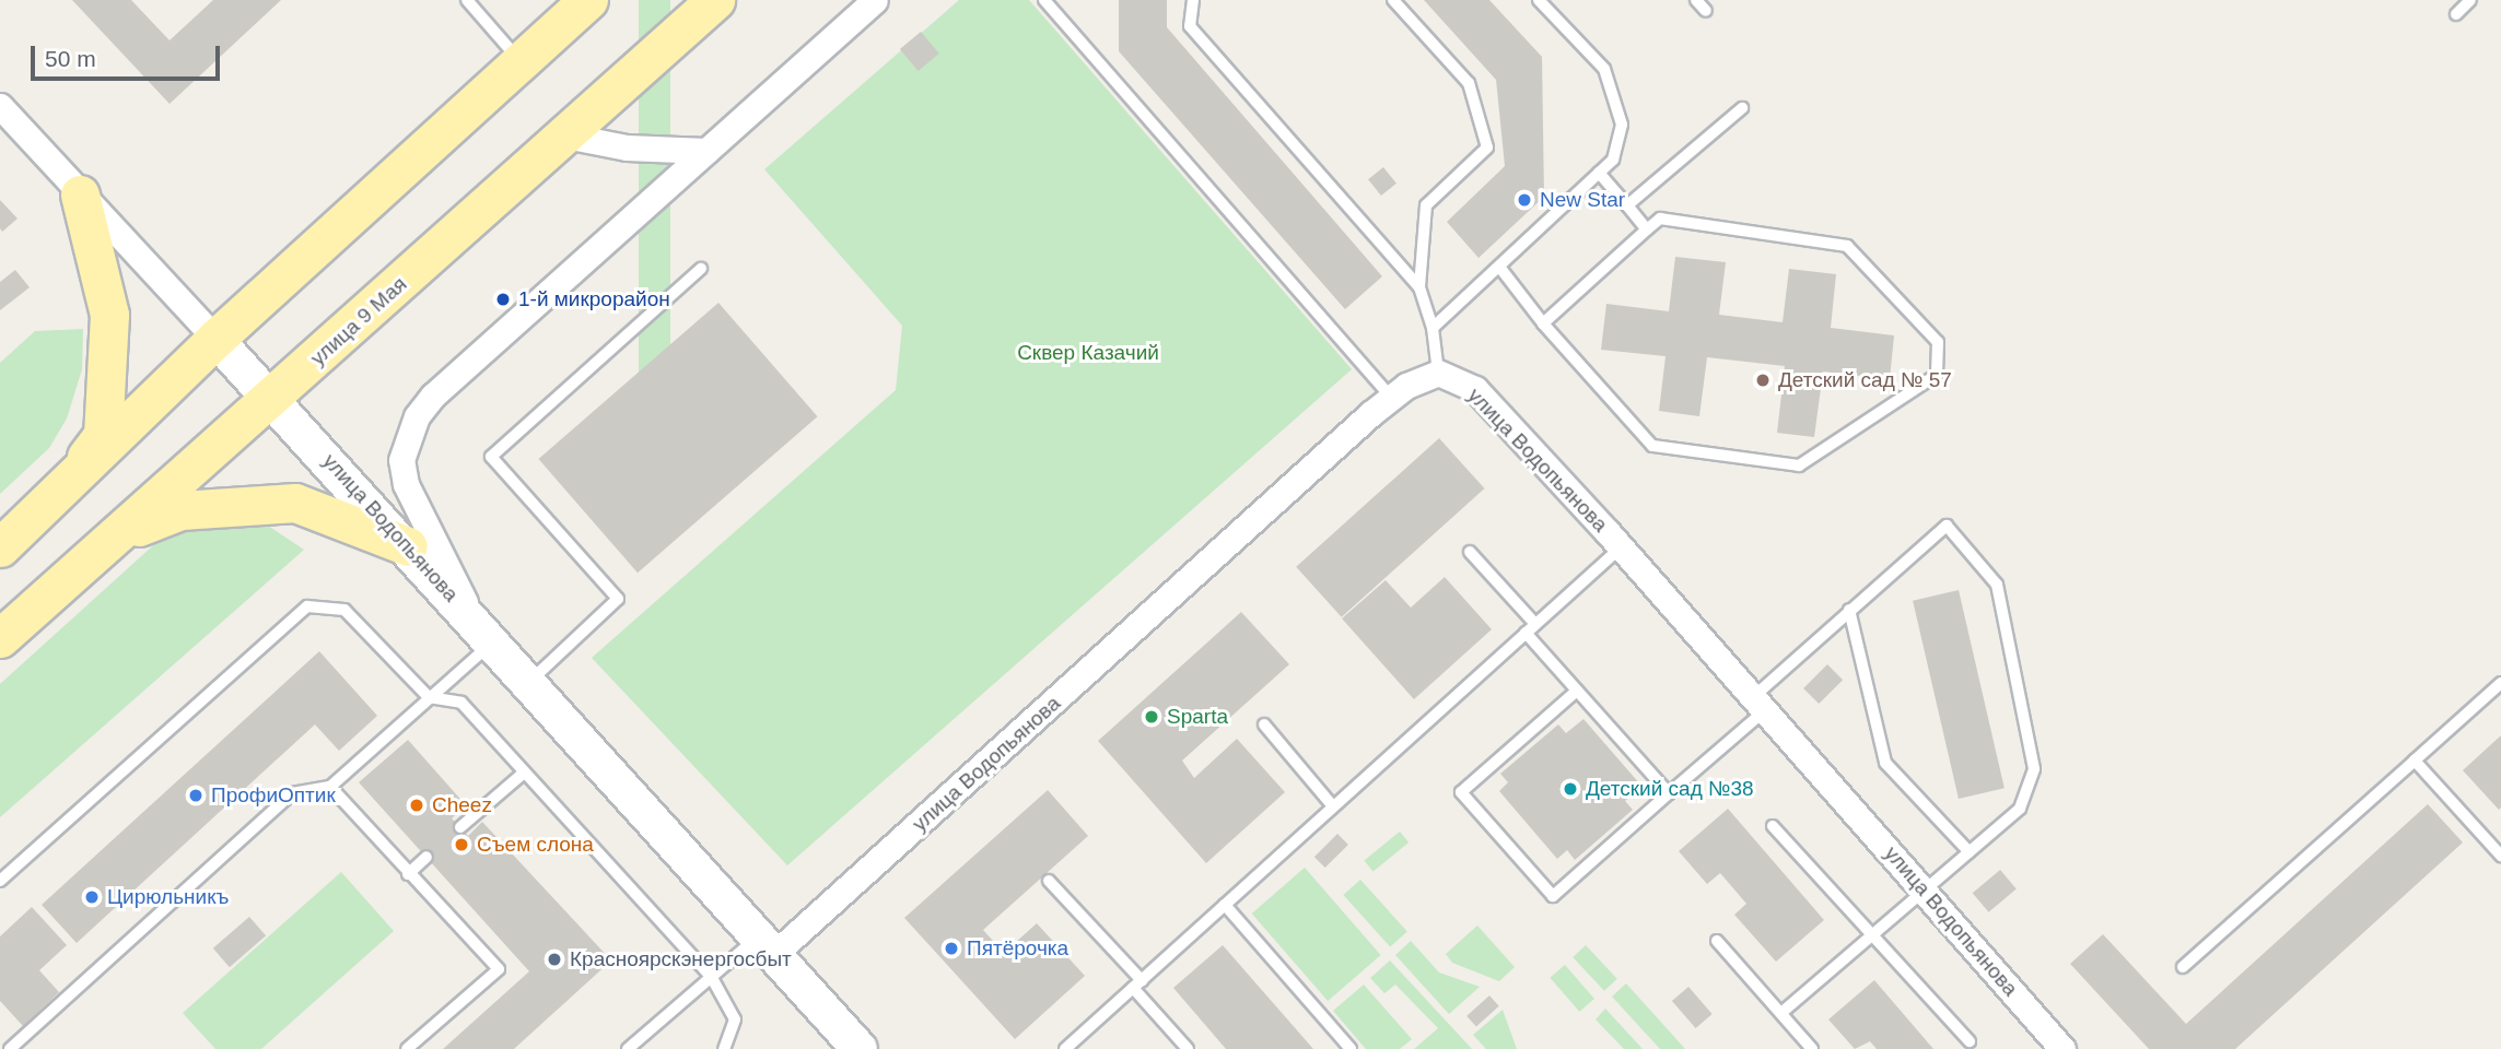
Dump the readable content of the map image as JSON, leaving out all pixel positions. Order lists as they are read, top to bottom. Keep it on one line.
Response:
{"streets":{"main road":["улица 9 Мая"],"street":["улица Водопьянова"]},"crossings":[["улица 9 Мая","улица Водопьянова"]],"parks":["Сквер Казачий"],"places":["New Star","1-й микрорайон","Детский сад № 57","Sparta","Детский сад №38","ПрофиОптик","Cheez","Съем слона","Цирюльникъ","Пятёрочка","Красноярскэнергосбыт"],"scale_bar":"50 m"}
